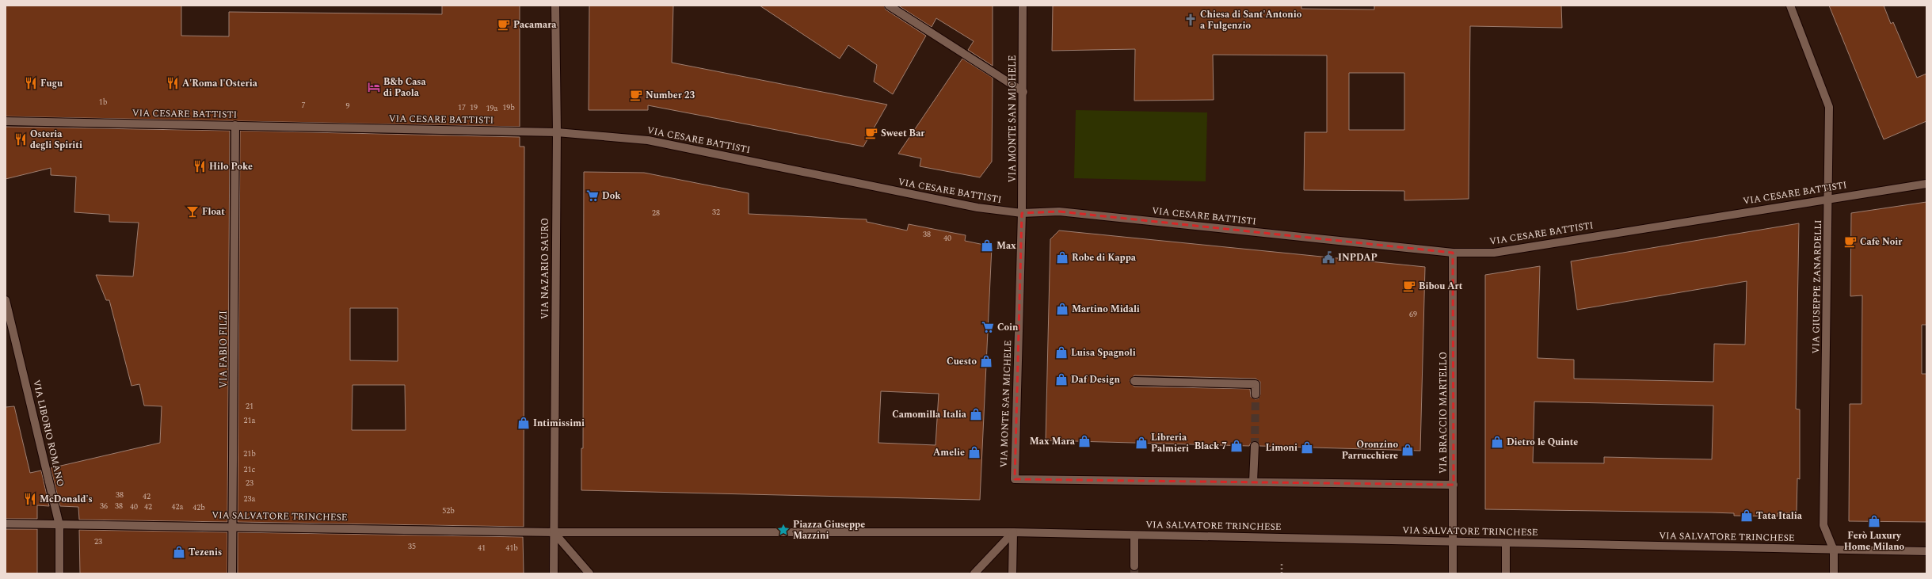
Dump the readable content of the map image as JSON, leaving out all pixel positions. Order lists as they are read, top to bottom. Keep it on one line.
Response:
{"streets":{"street":["VIA CESARE BATTISTI","VIA MONTE SAN MICHELE","VIA NAZARIO SAURO","VIA GIUSEPPE ZANARDELLI","VIA FABIO FILZI","VIA BRACCIO MARTELLO","VIA LIBORIO ROMANO","VIA SALVATORE TRINCHESE"]},"crossings":[["VIA CESARE BATTISTI","VIA MONTE SAN MICHELE"],["VIA CESARE BATTISTI","VIA NAZARIO SAURO"],["VIA CESARE BATTISTI","VIA GIUSEPPE ZANARDELLI"],["VIA CESARE BATTISTI","VIA FABIO FILZI"],["VIA CESARE BATTISTI","VIA BRACCIO MARTELLO"],["VIA NAZARIO SAURO","VIA SALVATORE TRINCHESE"],["VIA GIUSEPPE ZANARDELLI","VIA SALVATORE TRINCHESE"],["VIA FABIO FILZI","VIA SALVATORE TRINCHESE"],["VIA BRACCIO MARTELLO","VIA SALVATORE TRINCHESE"],["VIA LIBORIO ROMANO","VIA SALVATORE TRINCHESE"]],"places":{"church":["Chiesa di Sant'Antonio a Fulgenzio"],"cafe":["Pacamara","Number 23","Sweet Bar","Cafè Noir","Bibou Art"],"restaurant":["Fugu","A'Roma l'Osteria","Osteria degli Spiriti","Hilo Poke","McDonald's"],"hotel":["B&b Casa di Paola"],"supermarket":["Dok","Coin"],"bar":["Float"],"shop":["Max","Robe di Kappa","Martino Midali","Luisa Spagnoli","Cuesto","Daf Design","Camomilla Italia","Intimissimi","Max Mara","Dietro le Quinte","Libreria Palmieri","Black 7","Limoni","Oronzino Parrucchiere","Amelie","Tata Italia","Ferò Luxury Home Milano","Tezenis"],"public building":["INPDAP"],"place":["Piazza Giuseppe Mazzini"]},"house_numbers":["1b","7","9","17","19","19b","19a","32","28","38","40","69","21","21a","21b","21c","23","38","42","23a","36","38","40","42","42a","42b","52b","23","35","41","41b"]}
